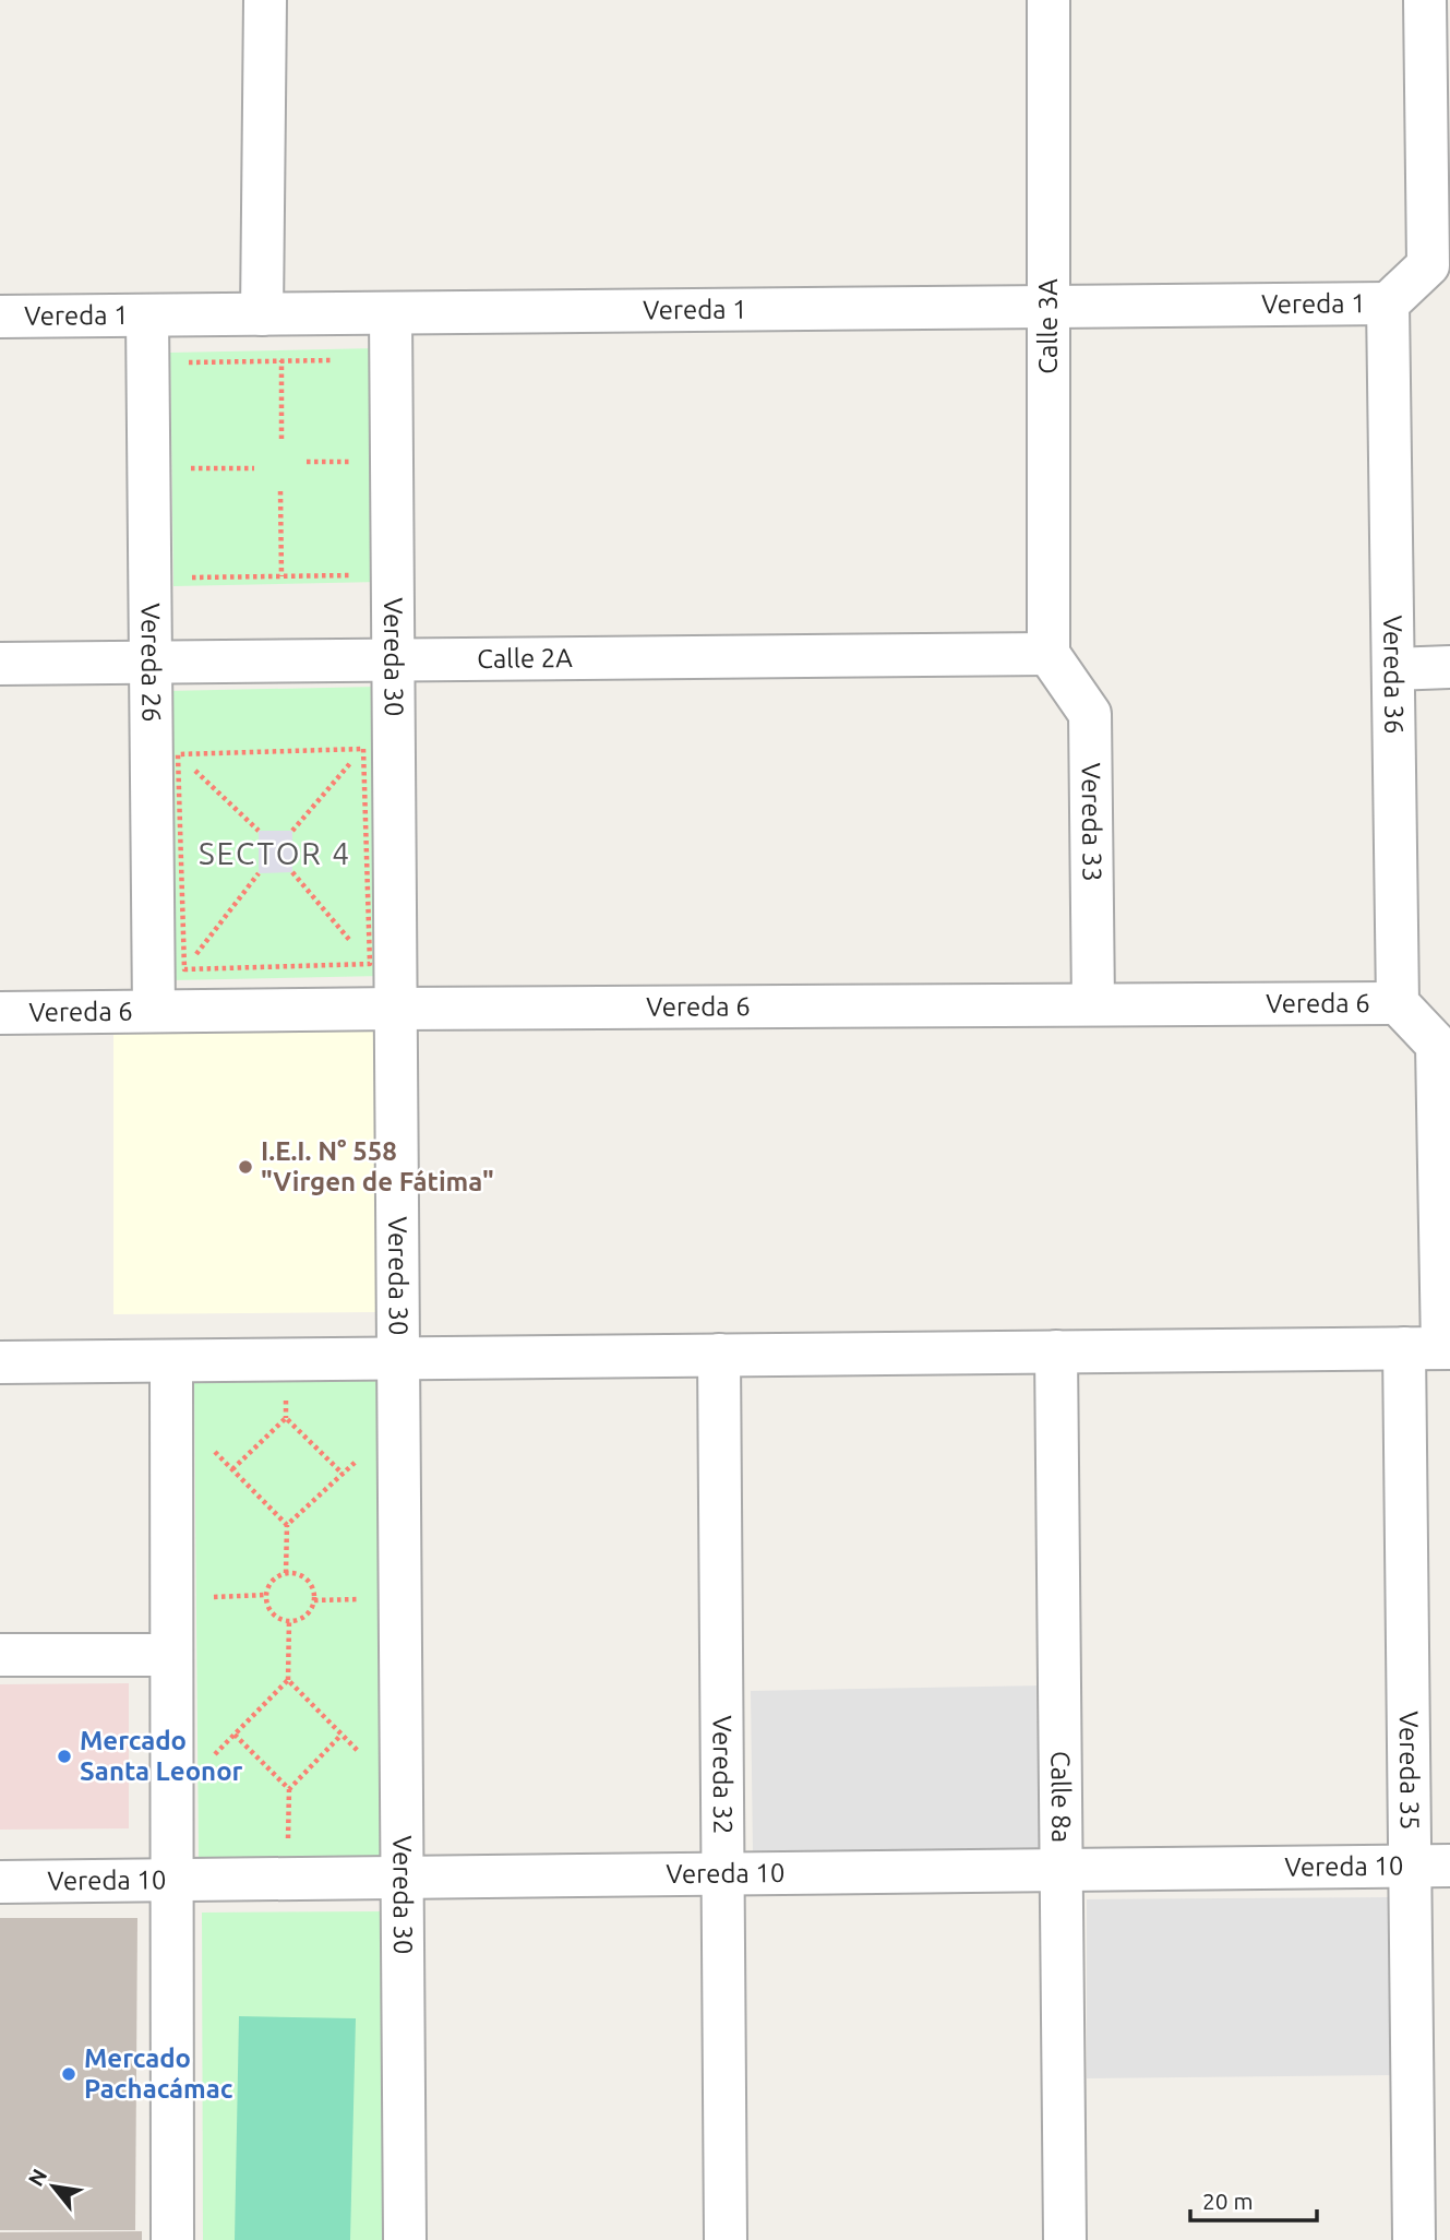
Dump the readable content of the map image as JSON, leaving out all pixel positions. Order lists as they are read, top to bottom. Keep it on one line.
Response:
{"streets":{"street":["Vereda 1","Calle 3A","Vereda 30","Calle 2A","Vereda 26","Vereda 36","Vereda 33","Vereda 6","Vereda 35","Vereda 32","Calle 8a","Vereda 10"]},"crossings":[["Vereda 1","Calle 3A"],["Vereda 1","Vereda 30"],["Vereda 1","Vereda 26"],["Vereda 1","Vereda 36"],["Calle 3A","Calle 2A"],["Calle 3A","Vereda 33"],["Vereda 30","Calle 2A"],["Vereda 30","Vereda 6"],["Vereda 30","Vereda 10"],["Calle 2A","Vereda 26"],["Calle 2A","Vereda 33"],["Vereda 26","Vereda 6"],["Vereda 36","Vereda 6"],["Vereda 33","Vereda 6"],["Vereda 35","Vereda 10"],["Vereda 32","Vereda 10"],["Calle 8a","Vereda 10"]],"districts":["SECTOR 4"],"places":["I.E.I. N° 558 \"Virgen de Fátima\"","Mercado Santa Leonor","Mercado Pachacámac"],"scale_bar":"20 m","north":"top left"}
